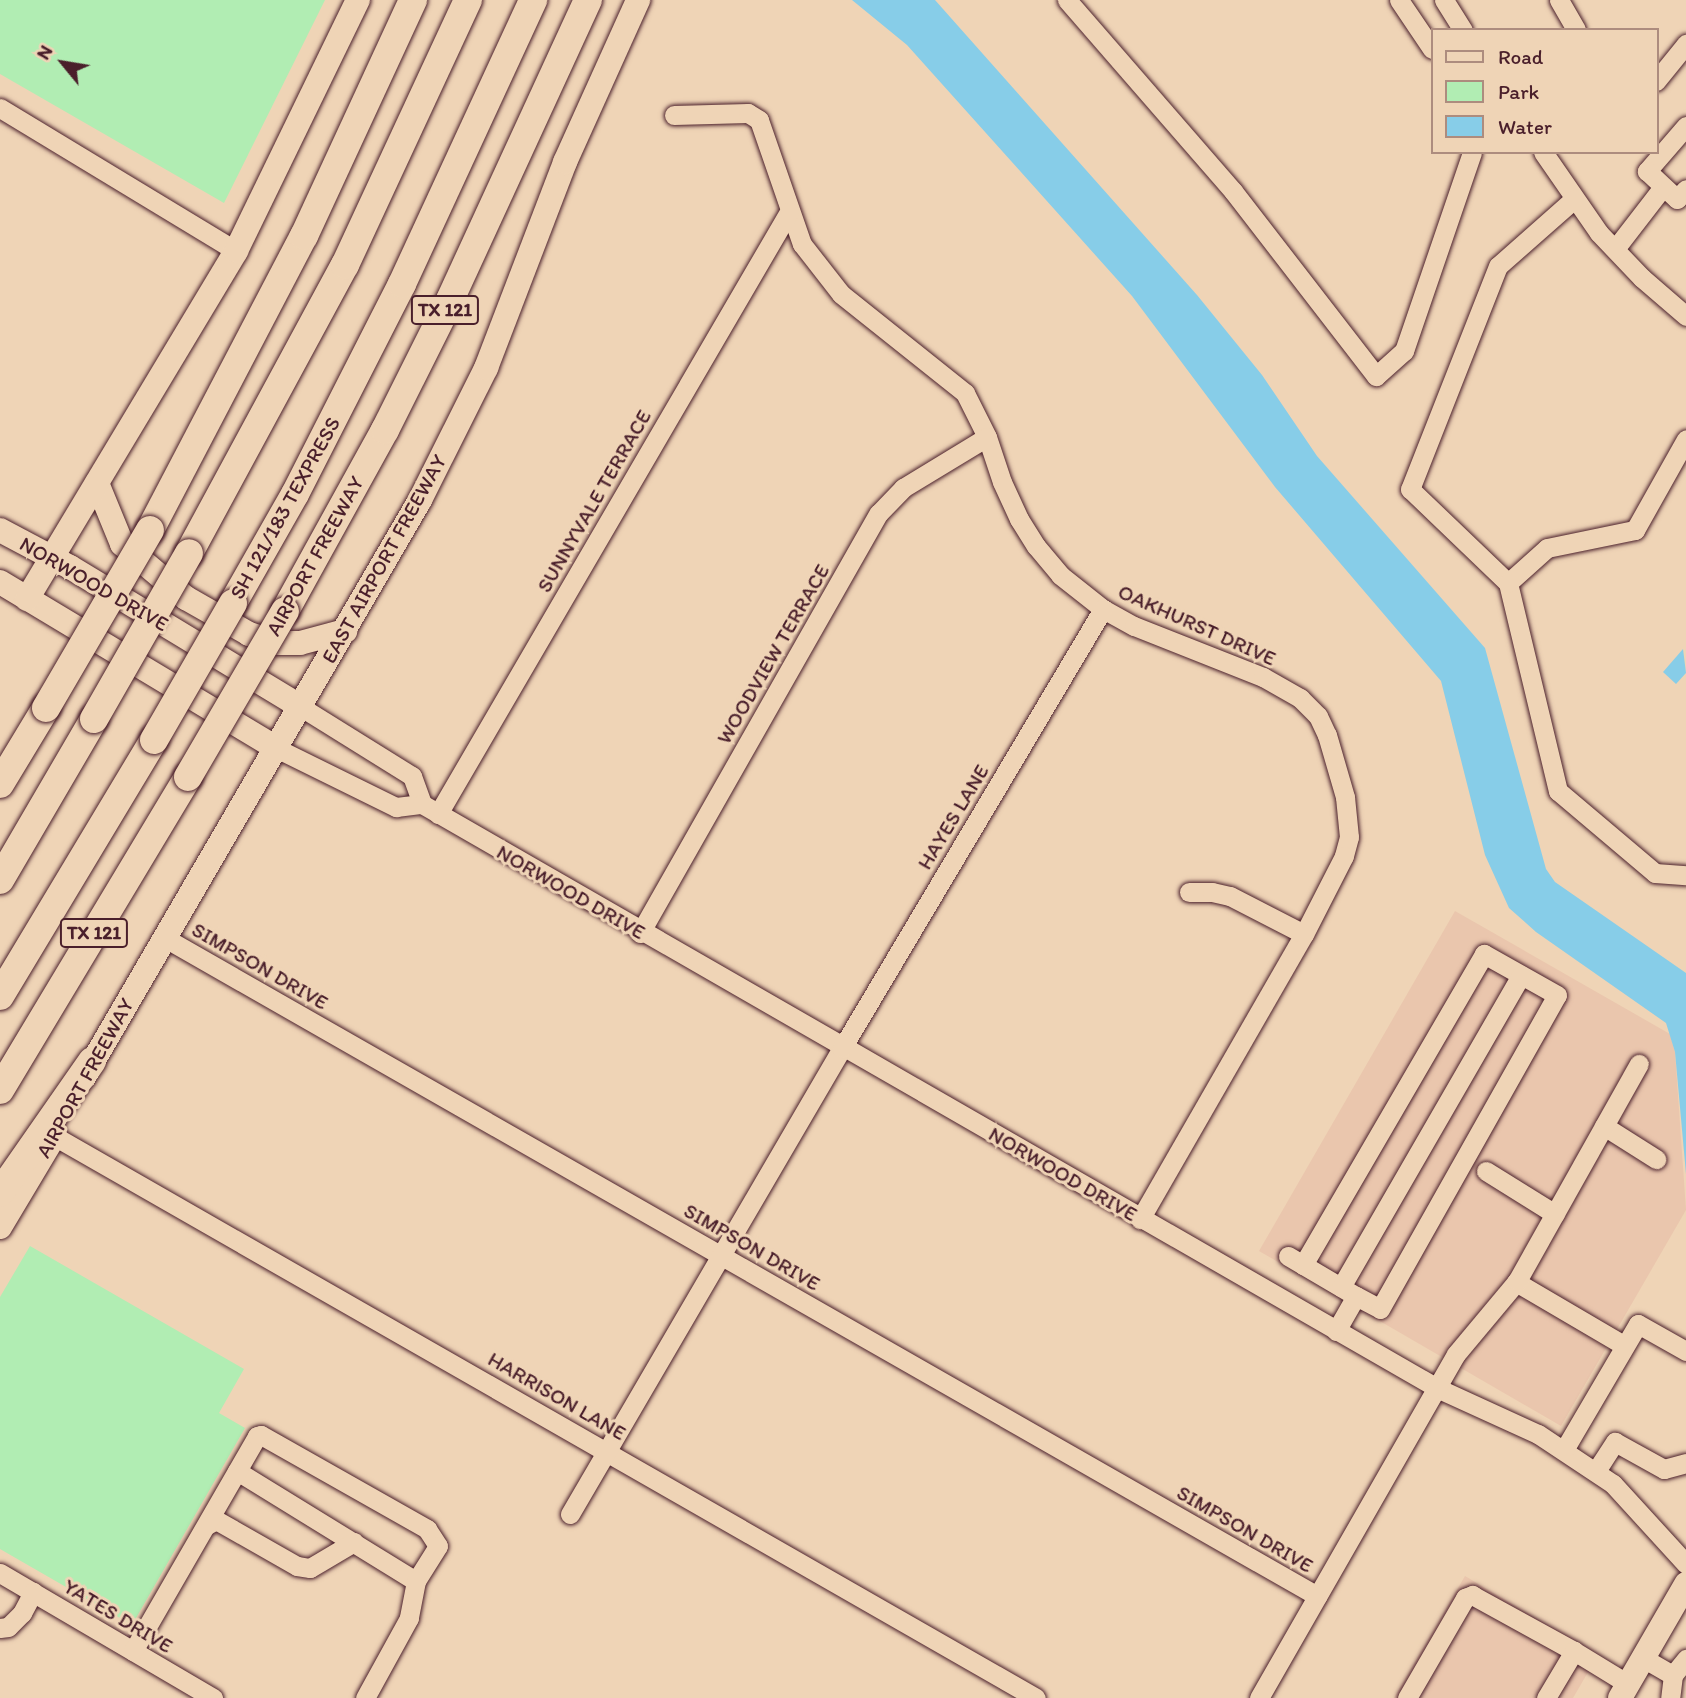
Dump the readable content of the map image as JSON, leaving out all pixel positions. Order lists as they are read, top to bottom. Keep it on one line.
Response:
{"streets":{"highway":["TX 121","SH 121/183 TEXPRESS","AIRPORT FREEWAY"],"main road":["EAST AIRPORT FREEWAY","NORWOOD DRIVE"],"street":["SUNNYVALE TERRACE","OAKHURST DRIVE","WOODVIEW TERRACE","HAYES LANE","SIMPSON DRIVE","HARRISON LANE","YATES DRIVE"]},"crossings":[["SUNNYVALE TERRACE","NORWOOD DRIVE"],["SUNNYVALE TERRACE","OAKHURST DRIVE"],["AIRPORT FREEWAY","EAST AIRPORT FREEWAY"],["AIRPORT FREEWAY","NORWOOD DRIVE"],["AIRPORT FREEWAY","SIMPSON DRIVE"],["AIRPORT FREEWAY","HARRISON LANE"],["EAST AIRPORT FREEWAY","NORWOOD DRIVE"],["NORWOOD DRIVE","OAKHURST DRIVE"],["NORWOOD DRIVE","WOODVIEW TERRACE"],["NORWOOD DRIVE","HAYES LANE"],["OAKHURST DRIVE","WOODVIEW TERRACE"],["OAKHURST DRIVE","HAYES LANE"],["HAYES LANE","SIMPSON DRIVE"],["HAYES LANE","HARRISON LANE"]],"legend":["Road","Park","Water"],"north":"top left"}
